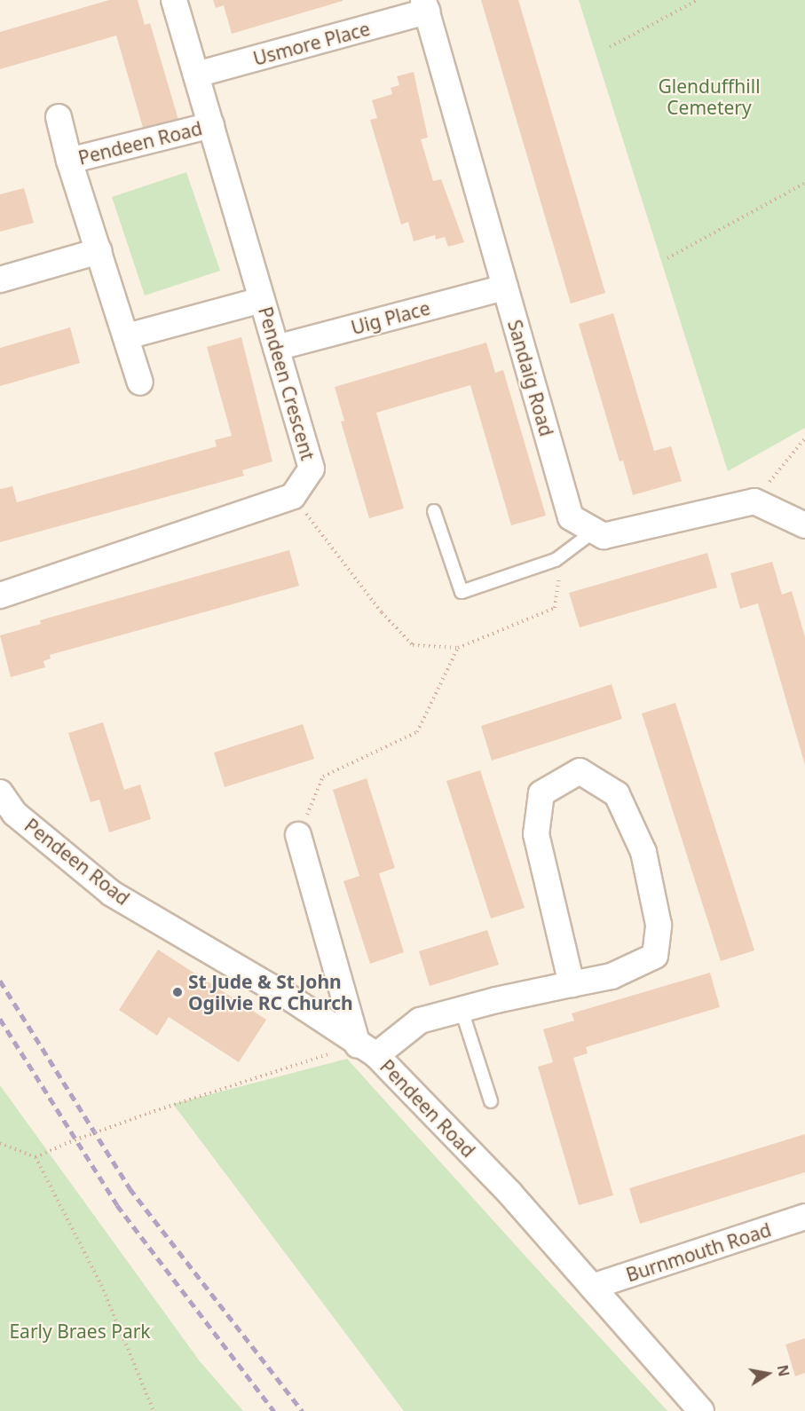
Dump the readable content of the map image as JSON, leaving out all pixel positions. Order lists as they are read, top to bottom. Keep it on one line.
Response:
{"streets":{"street":["Usmore Place","Pendeen Road","Uig Place","Sandaig Road","Pendeen Crescent","Burnmouth Road"]},"crossings":[["Usmore Place","Sandaig Road"],["Usmore Place","Pendeen Crescent"],["Pendeen Road","Pendeen Crescent"],["Pendeen Road","Burnmouth Road"],["Uig Place","Sandaig Road"],["Uig Place","Pendeen Crescent"]],"parks":["Glenduffhill Cemetery","Early Braes Park"],"places":["St Jude & St John Ogilvie RC Church"],"north":"right"}
